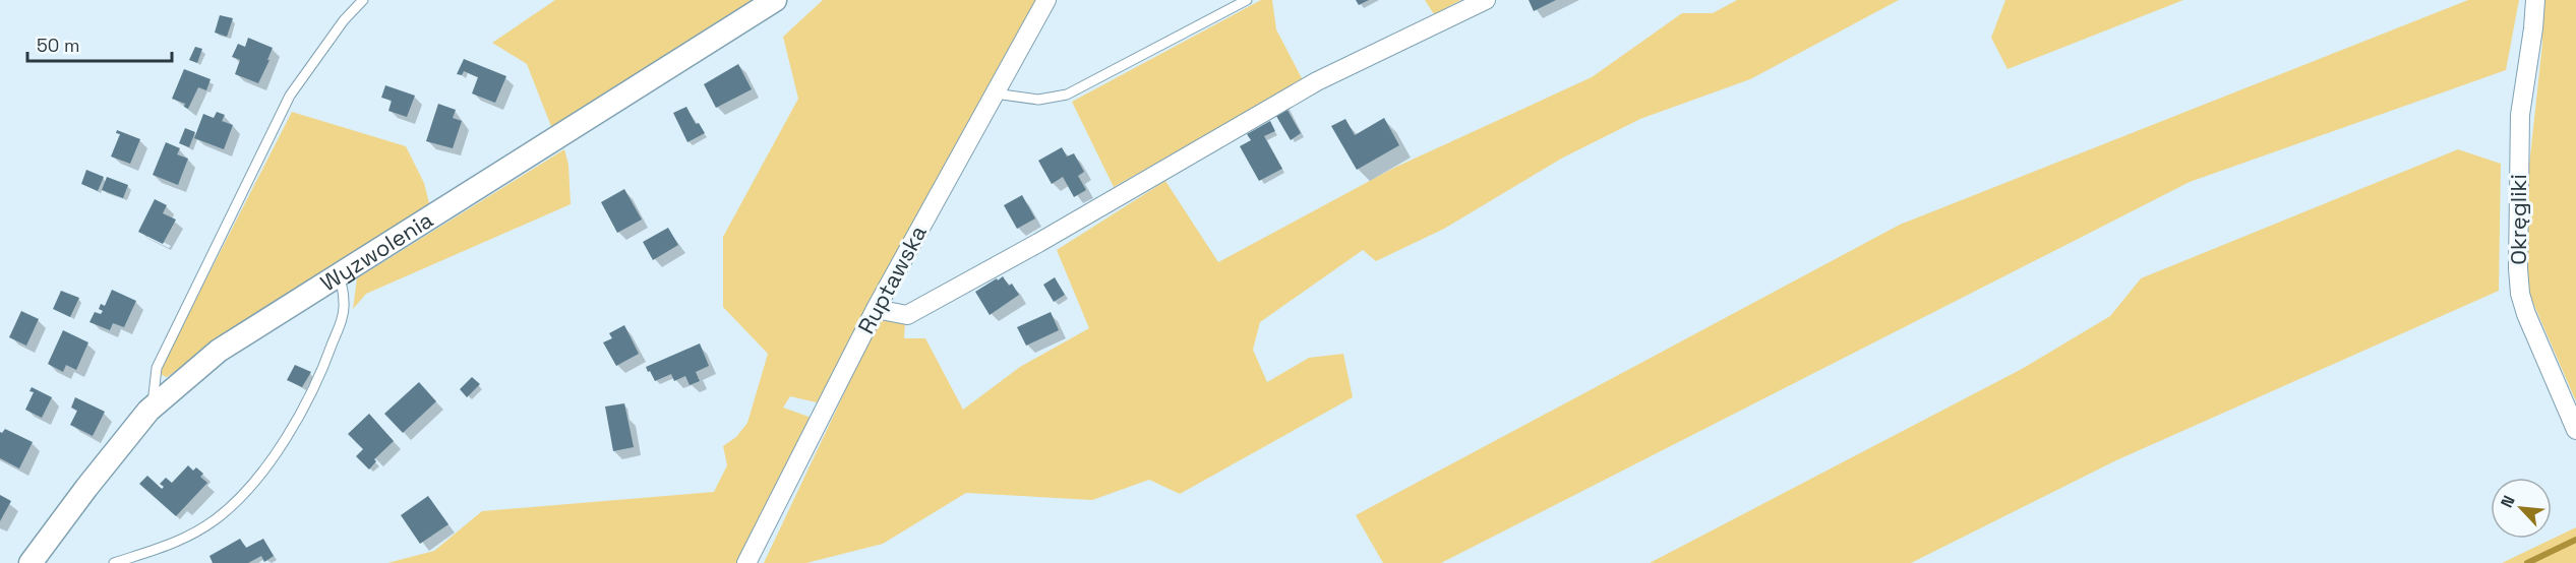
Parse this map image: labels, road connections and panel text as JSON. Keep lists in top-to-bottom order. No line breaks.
{"streets":{"street":["Okręgliki","Wyzwolenia","Ruptawska"]},"scale_bar":"50 m","north":"top left"}
